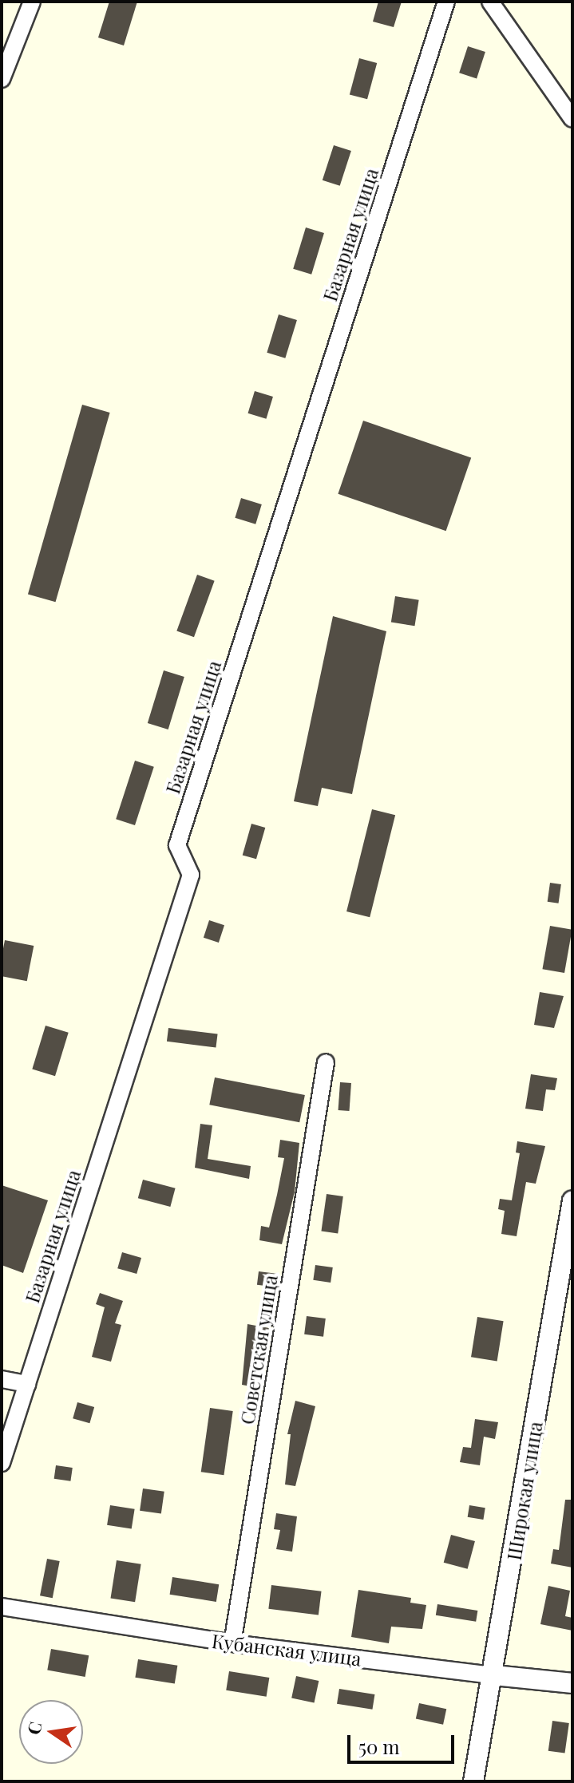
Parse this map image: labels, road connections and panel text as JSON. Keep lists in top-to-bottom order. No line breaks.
{"streets":{"street":["Базарная улица","Советская улица","Широкая улица","Кубанская улица"]},"crossings":[["Советская улица","Кубанская улица"],["Широкая улица","Кубанская улица"]],"scale_bar":"50 m","north":"left"}
